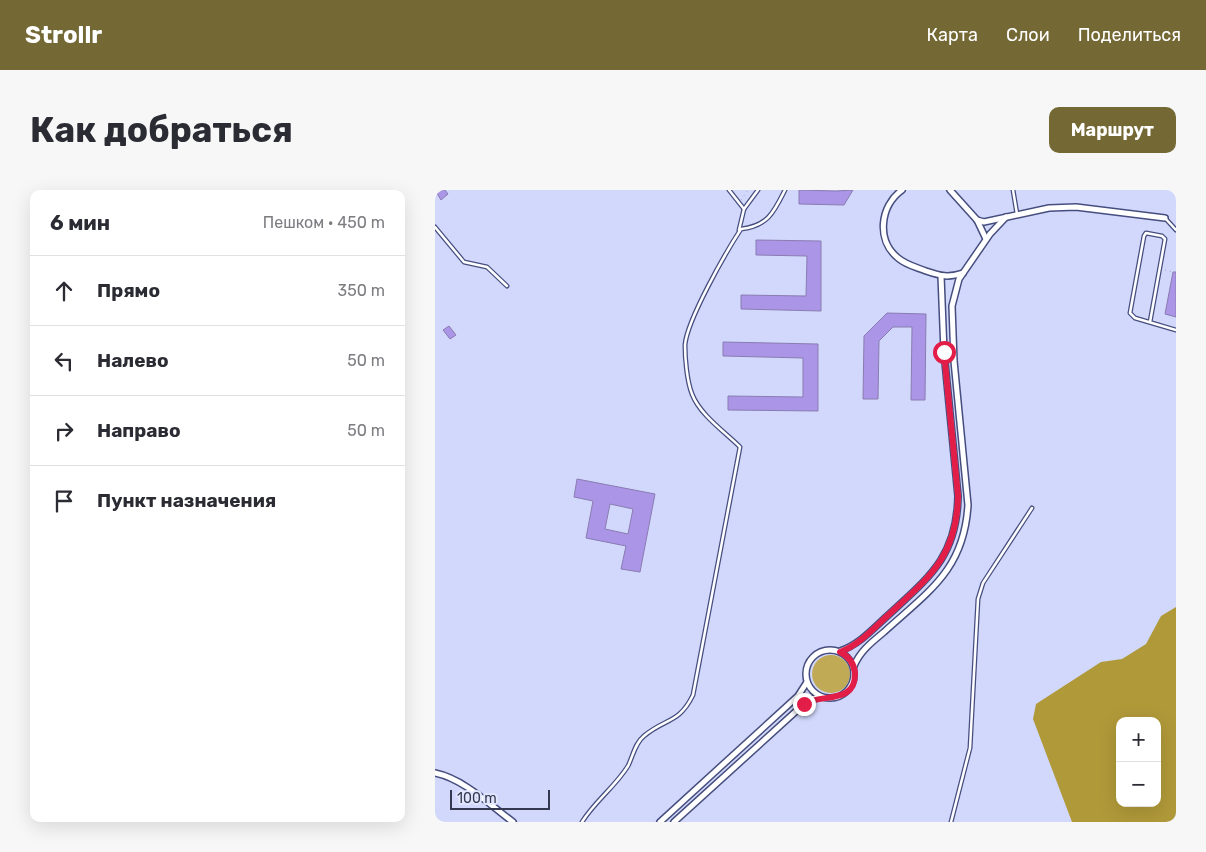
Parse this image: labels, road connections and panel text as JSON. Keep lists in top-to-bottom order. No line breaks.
{"scale_bar":"100 m","page":{"header":"Strollr","nav":["Карта","Слои","Поделиться"],"buttons":"Маршрут","title":"Как добраться","heading":["6 мин","Пешком · 450 m"],"list":[["Прямо","350 m"],["Налево","50 m"],["Направо","50 m"],"Пункт назначения"],"map_buttons":["+","−"],"scale":"100 m"}}
